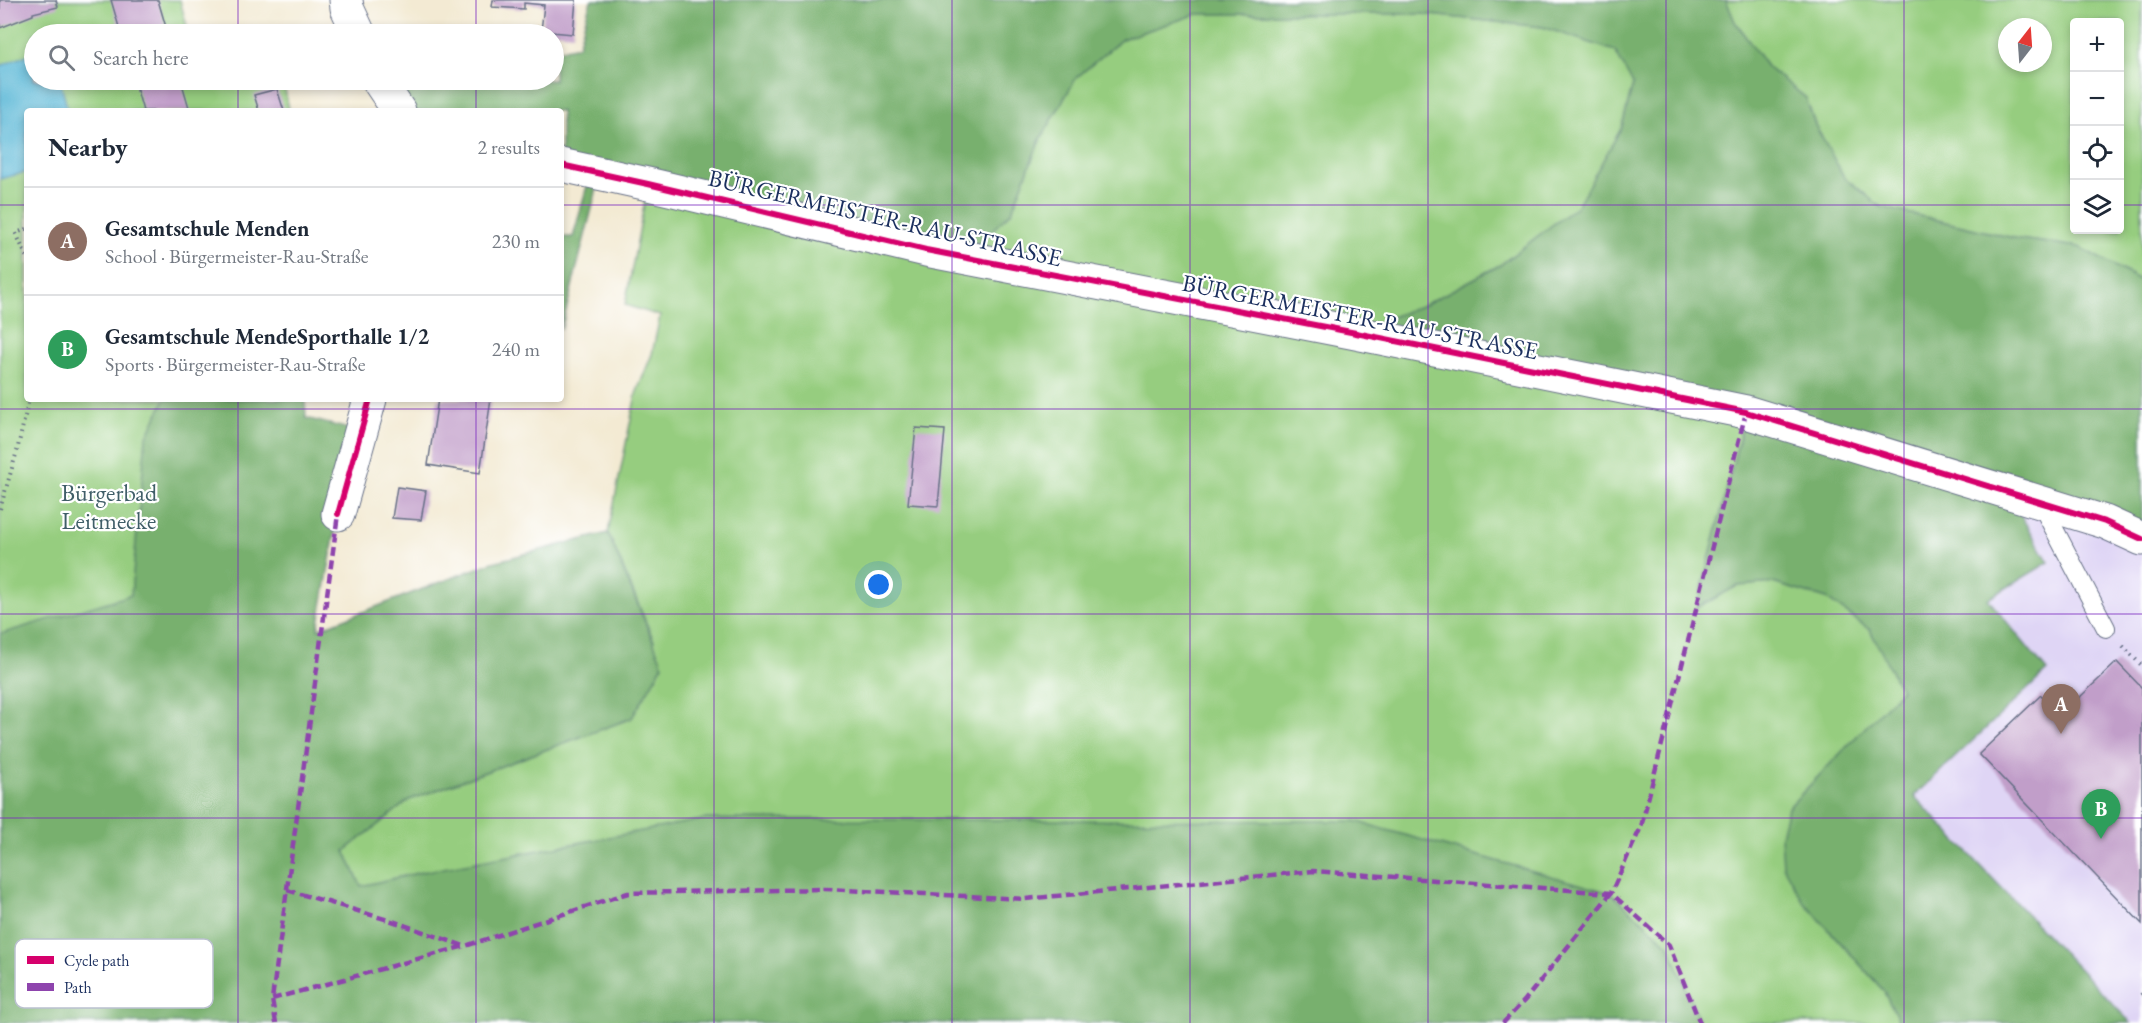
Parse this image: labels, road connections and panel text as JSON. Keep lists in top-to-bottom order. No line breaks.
{"streets":{"street":["BÜRGERMEISTER-RAU-STRASSE"]},"parks":["Bürgerbad Leitmecke"],"legend":["Cycle path","Path"],"north":"top","page":{"map_buttons":["+","−"],"search":"Search here","heading":["Nearby","2 results"],"list":[{"mark":"A","name":"Gesamtschule Menden","note":"School · Bürgermeister-Rau-Straße","value":"230 m"},{"mark":"B","name":"Gesamtschule MendeSporthalle 1/2","note":"Sports · Bürgermeister-Rau-Straße","value":"240 m"}],"pins":["A","B"]}}
